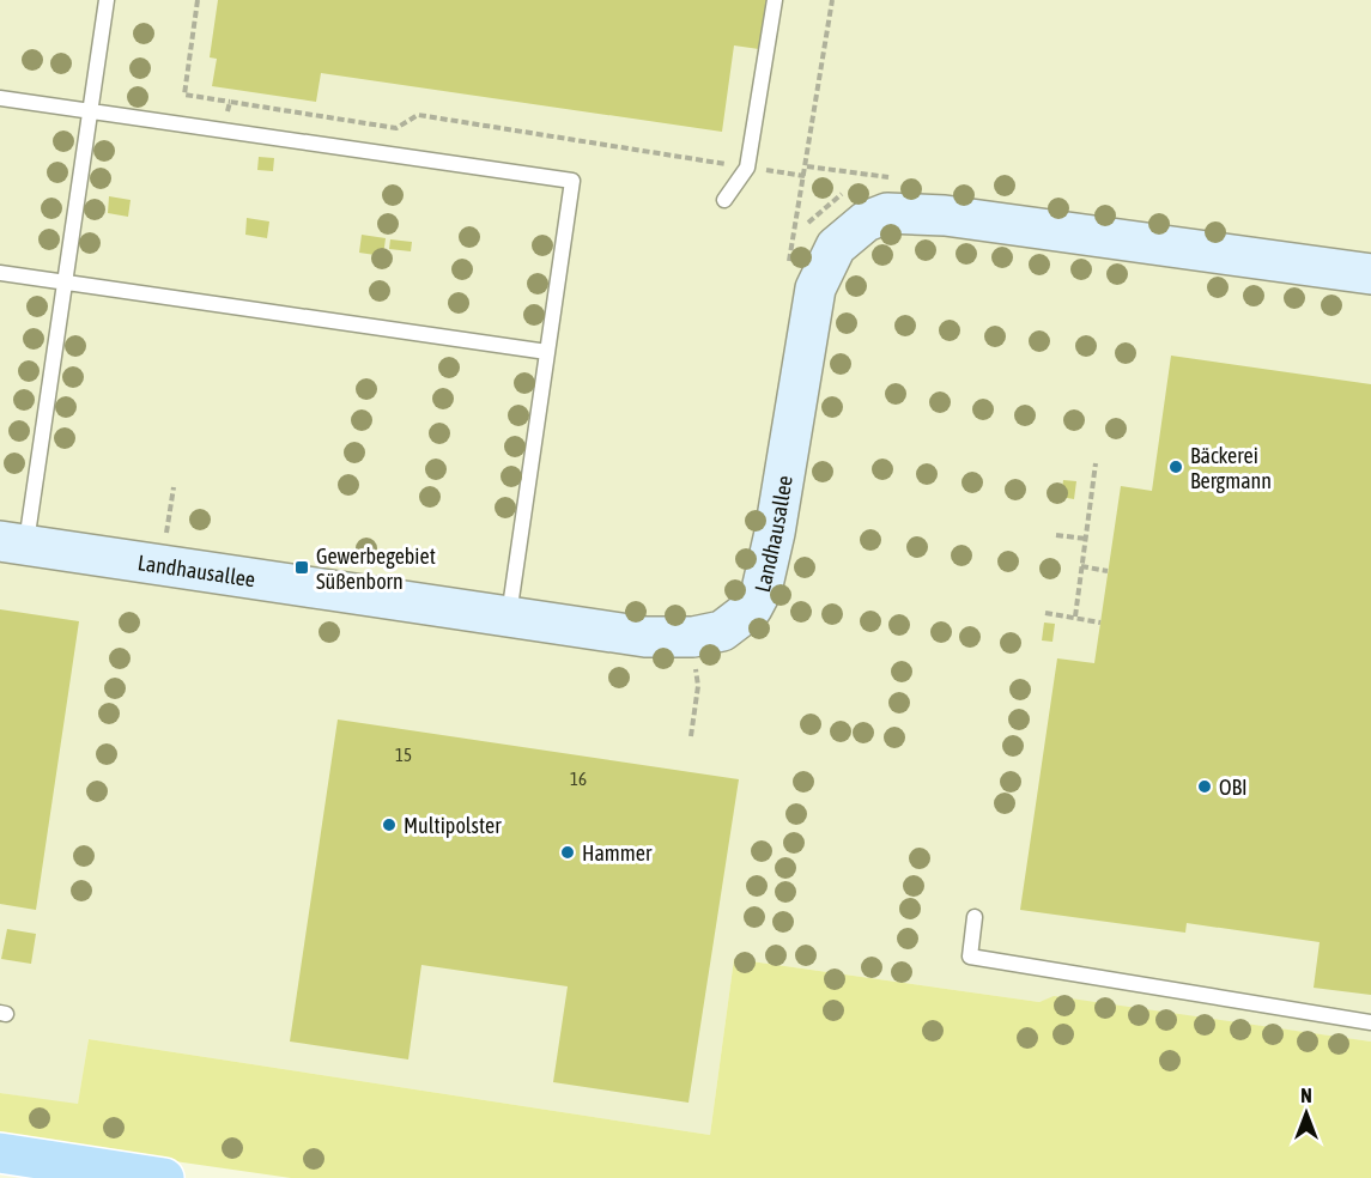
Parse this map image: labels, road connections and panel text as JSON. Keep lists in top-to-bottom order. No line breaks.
{"streets":{"street":["Landhausallee"]},"places":{"other":["Bäckerei Bergmann","OBI","Multipolster","Hammer"],"transit":["Gewerbegebiet Süßenborn"]},"house_numbers":["15","16"],"north":"top"}
